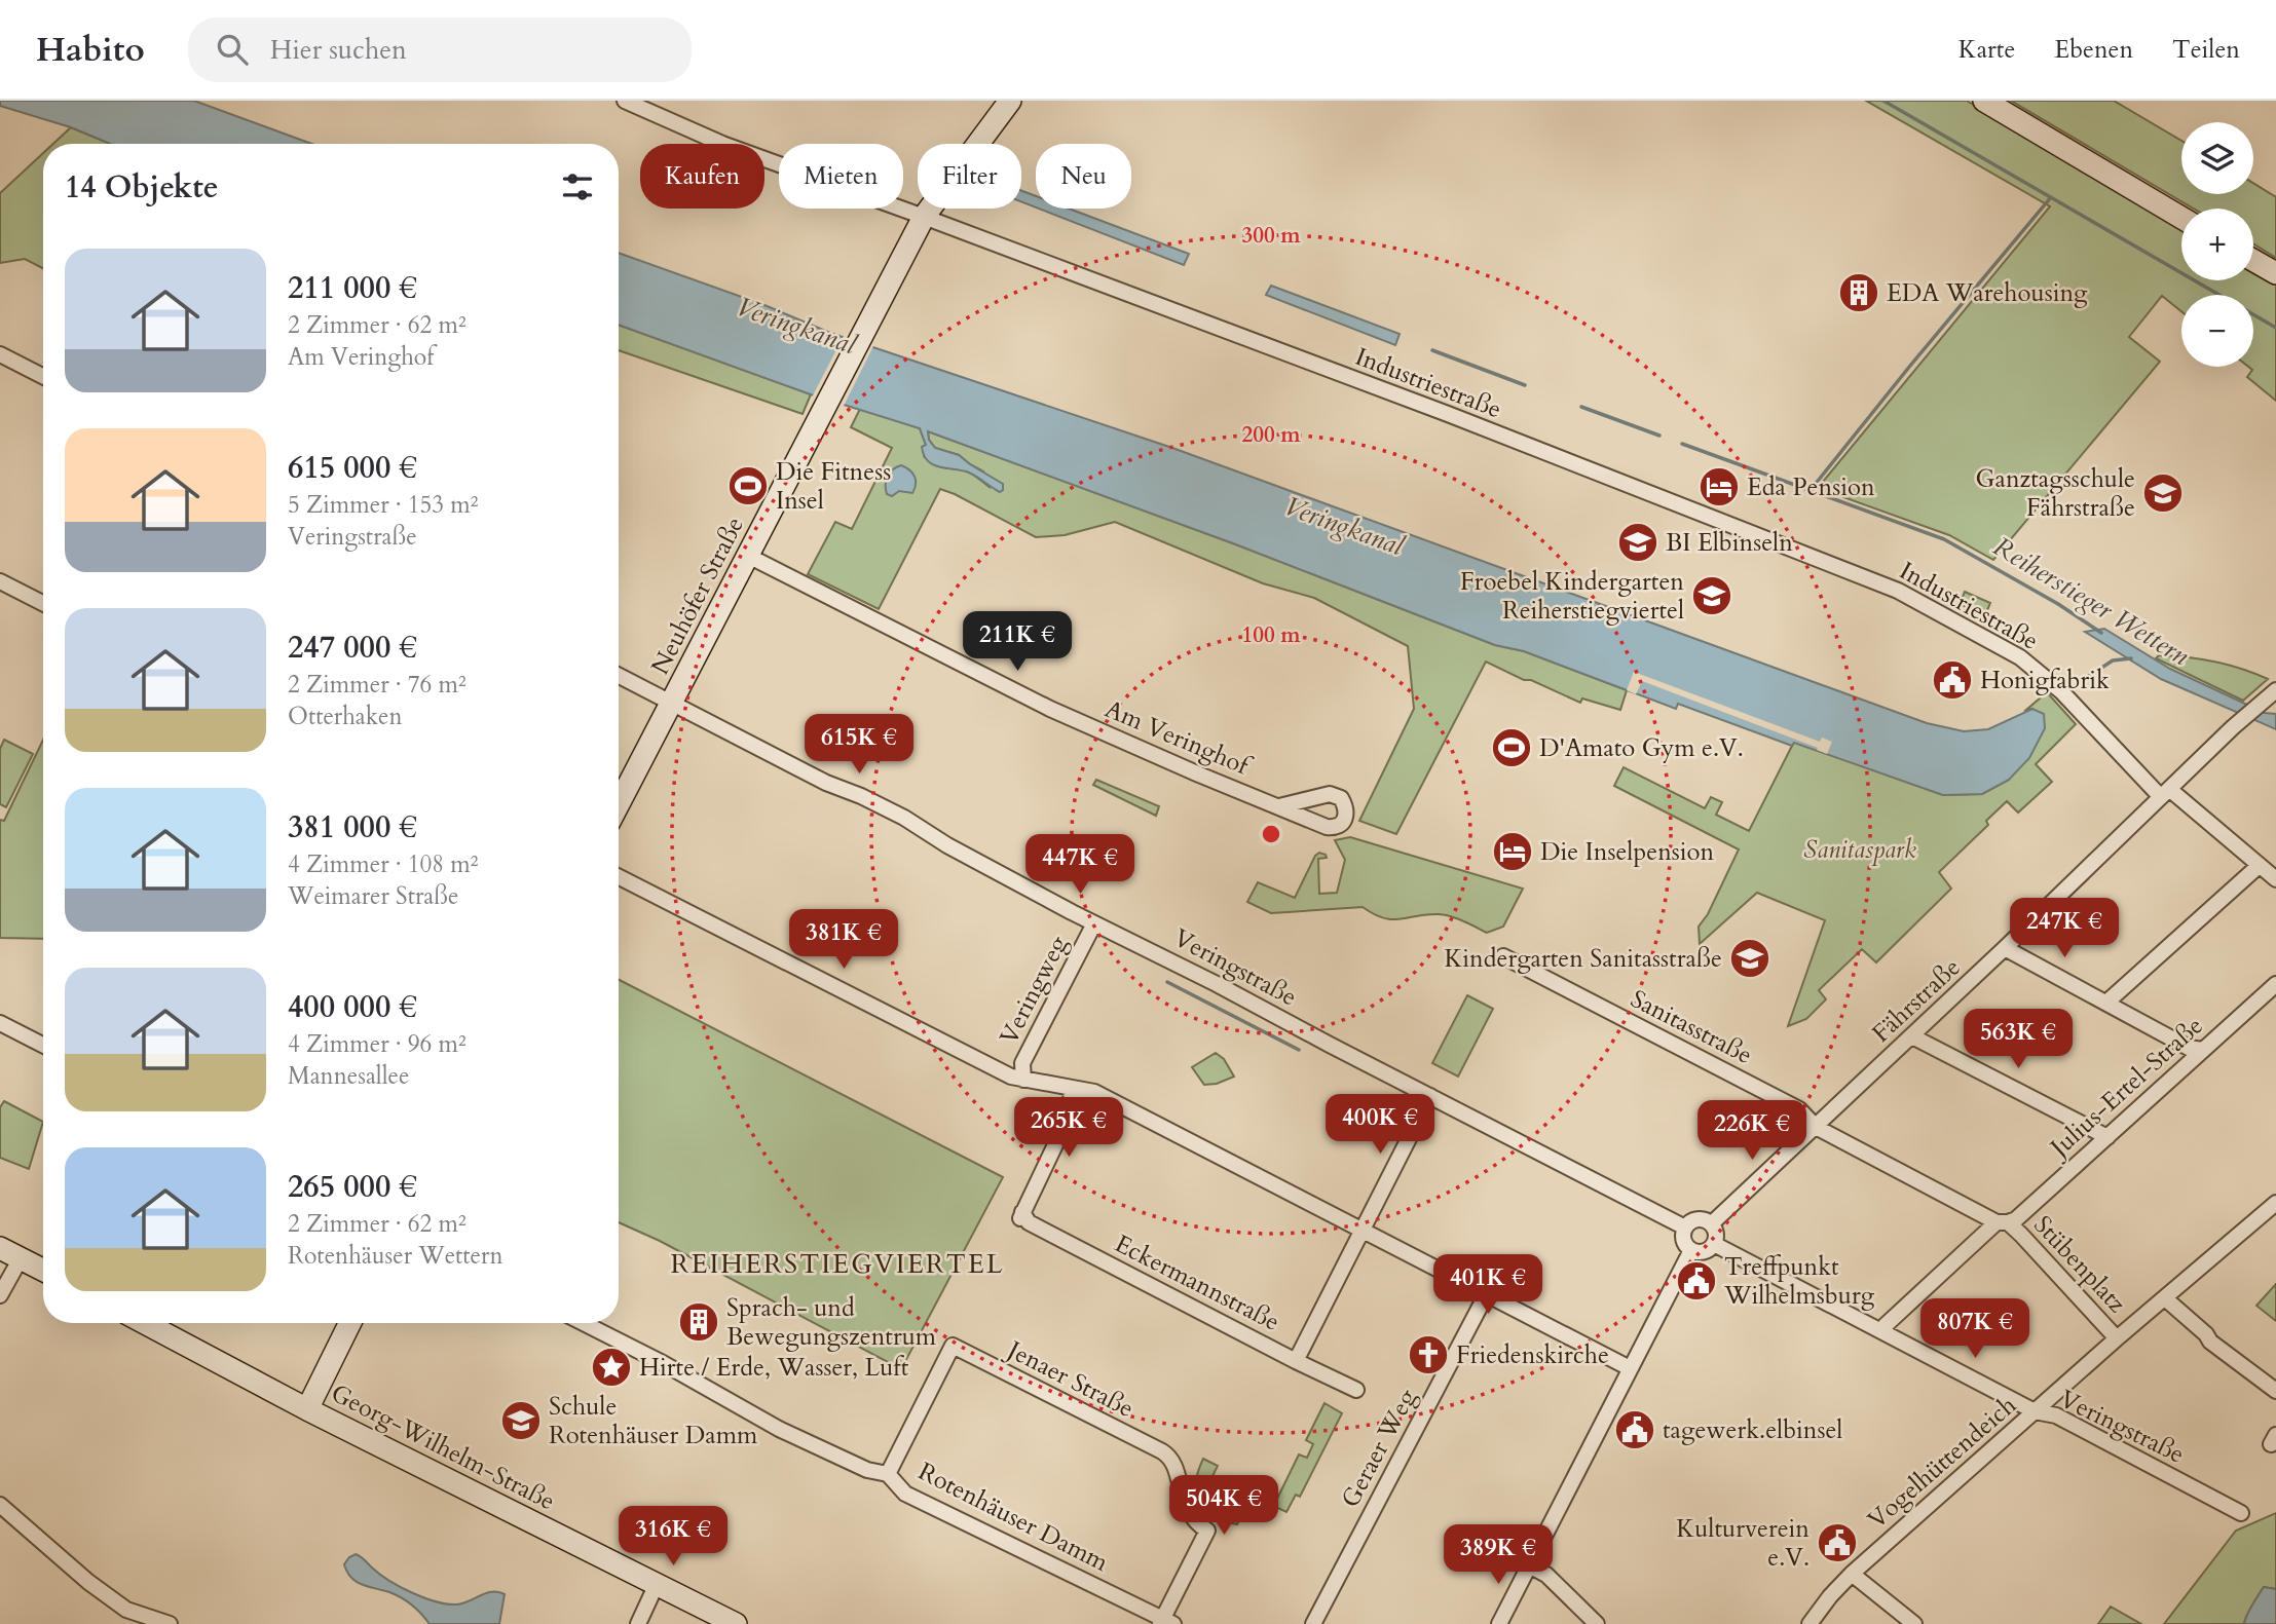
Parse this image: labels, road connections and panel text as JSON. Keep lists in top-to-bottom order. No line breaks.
{"streets":{"street":["Industriestraße","Neuhöfer Straße","Am Veringhof","Veringstraße","Veringweg","Fährstraße","Sanitasstraße","Julius-Ertel-Straße","Stübenplatz","Eckermannstraße","Jenaer Straße","Georg-Wilhelm-Straße","Geraer Weg","Vogelhüttendeich","Rotenhäuser Damm"]},"crossings":[["Industriestraße","Neuhöfer Straße"],["Industriestraße","Fährstraße"],["Neuhöfer Straße","Am Veringhof"],["Neuhöfer Straße","Veringstraße"],["Veringstraße","Veringweg"],["Veringstraße","Fährstraße"],["Veringstraße","Julius-Ertel-Straße"],["Veringstraße","Vogelhüttendeich"],["Fährstraße","Sanitasstraße"],["Sanitasstraße","Julius-Ertel-Straße"],["Sanitasstraße","Stübenplatz"],["Julius-Ertel-Straße","Stübenplatz"],["Stübenplatz","Vogelhüttendeich"],["Jenaer Straße","Rotenhäuser Damm"]],"districts":["REIHERSTIEGVIERTEL"],"water":["Veringkanal","Reiherstieger Wettern"],"parks":["Sanitaspark"],"places":{"building":["EDA Warehousing","Sprach- und Bewegungszentrum"],"sports":["Die Fitness Insel","D'Amato Gym e.V."],"hotel":["Eda Pension","Die Inselpension"],"school or university":["Ganztagsschule Fährstraße","BI Elbinseln","Froebel Kindergarten Reiherstiegviertel","Kindergarten Sanitasstraße","Schule Rotenhäuser Damm"],"public building":["Honigfabrik","Treffpunkt Wilhelmsburg","tagewerk.elbinsel","Kulturverein e.V."],"church":["Friedenskirche"],"place":["Hirte / Erde, Wasser, Luft"]},"page":{"header":"Habito","search":"Hier suchen","nav":["Karte","Ebenen","Teilen"],"map_buttons":["+","−"],"chip":["Kaufen","Mieten","Filter","Neu"],"heading":"14 Objekte","list":[{"name":"211 000 €","note":"2 Zimmer · 62 m² · Am Veringhof"},{"name":"615 000 €","note":"5 Zimmer · 153 m² · Veringstraße"},{"name":"247 000 €","note":"2 Zimmer · 76 m² · Otterhaken"},{"name":"381 000 €","note":"4 Zimmer · 108 m² · Weimarer Straße"},{"name":"400 000 €","note":"4 Zimmer · 96 m² · Mannesallee"},{"name":"265 000 €","note":"2 Zimmer · 62 m² · Rotenhäuser Wettern"}],"price":["211K €","615K €","447K €","247K €","381K €","563K €","400K €","265K €","226K €","401K €","807K €","504K €","316K €","389K €"]},"rings":["300 m","200 m","100 m"]}
